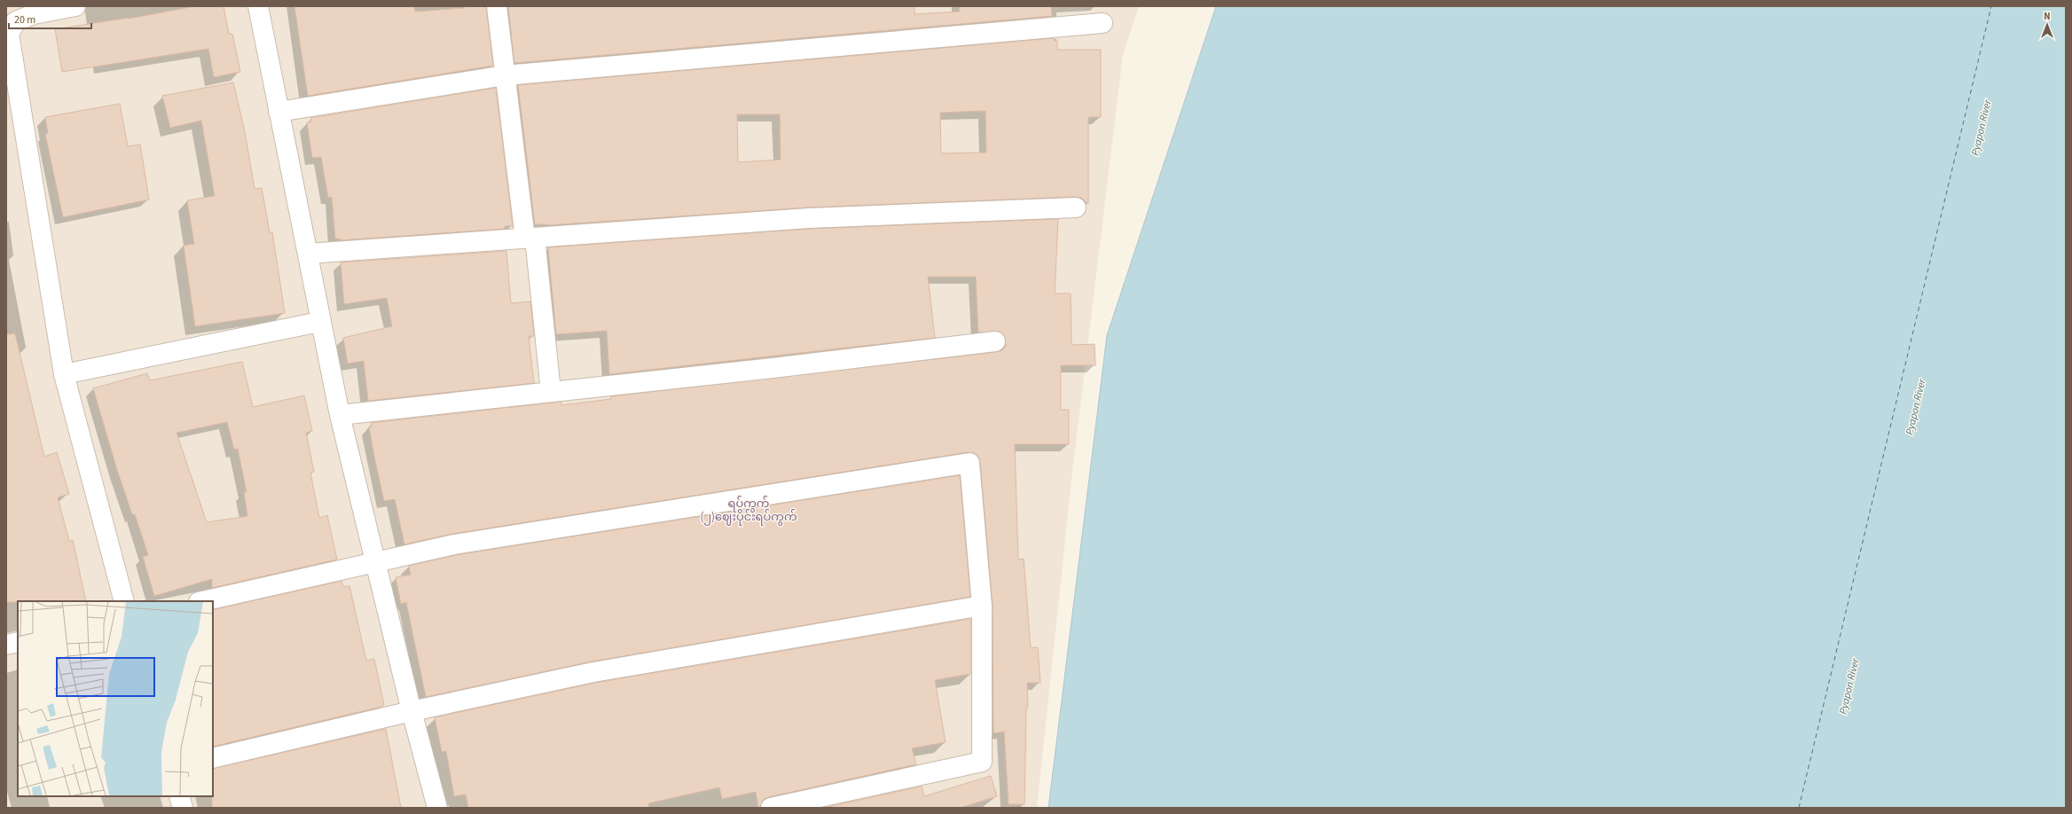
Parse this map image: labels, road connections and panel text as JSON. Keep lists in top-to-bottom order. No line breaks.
{"districts":["ရပ်ကွက် (၂)ဈေးပိုင်းရပ်ကွက်"],"water":["Pyapon River"],"scale_bar":"20 m","north":"top"}
